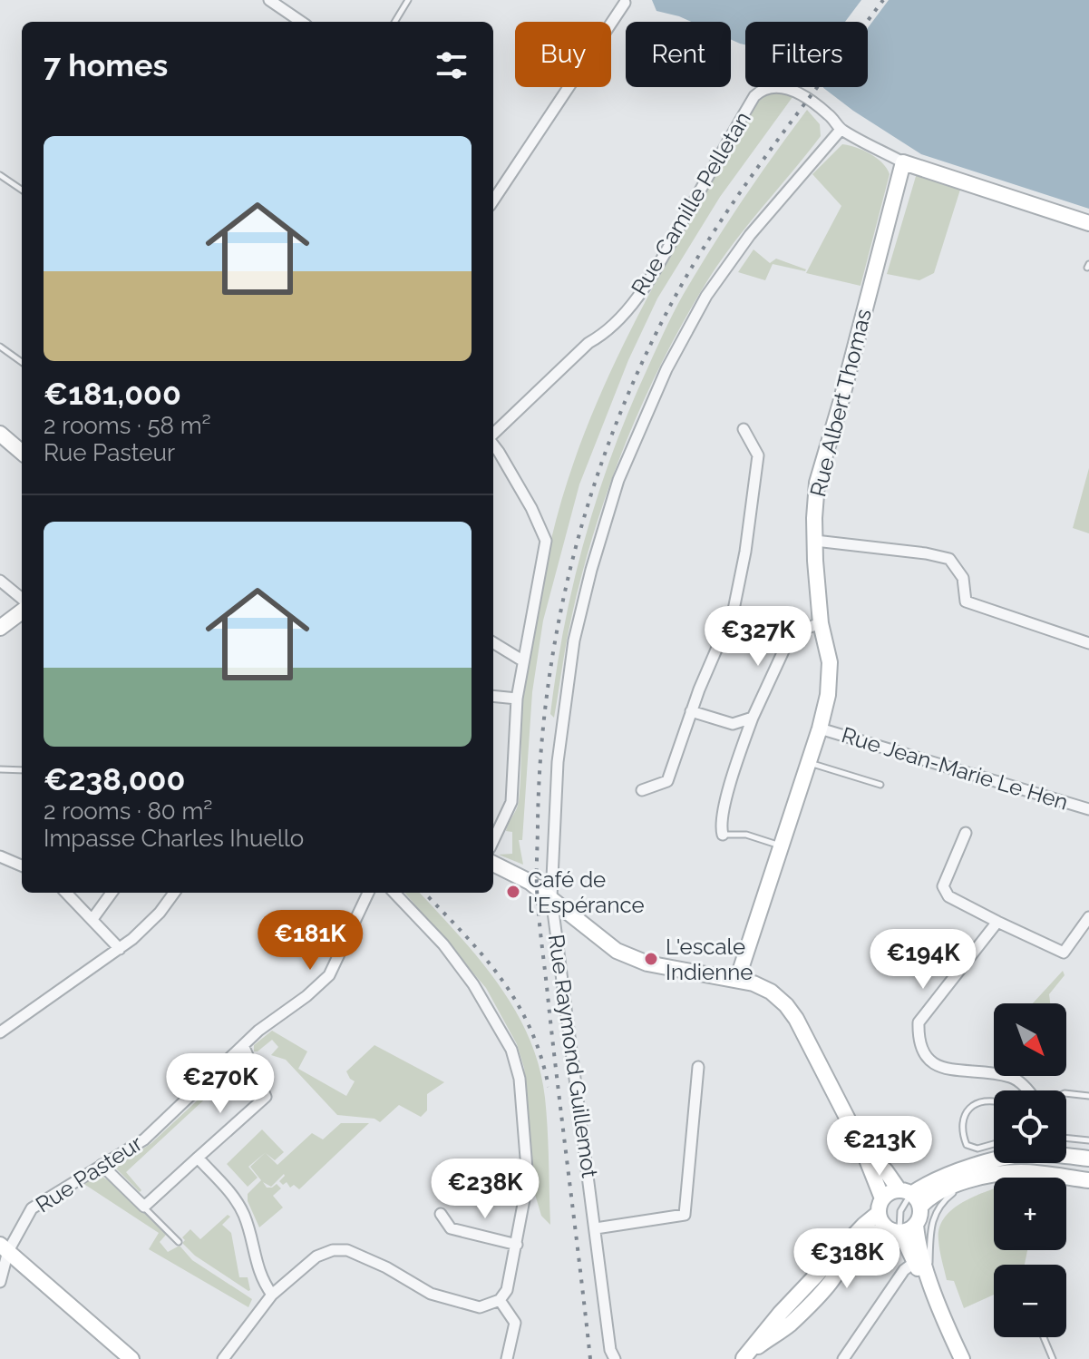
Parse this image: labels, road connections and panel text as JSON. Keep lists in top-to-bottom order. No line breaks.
{"streets":{"street":["Rue Camille Pelletan","Rue Albert Thomas","Rue Jean-Marie Le Hen","Rue Raymond Guillemot","Rue Pasteur"]},"crossings":[["Rue Camille Pelletan","Rue Raymond Guillemot"],["Rue Albert Thomas","Rue Jean-Marie Le Hen"]],"places":["Café de l'Espérance","L'escale Indienne"],"north":"bottom right","page":{"chip":["Buy","Rent","Filters"],"heading":"7 homes","list":[{"name":"€181,000","note":"2 rooms · 58 m² · Rue Pasteur"},{"name":"€238,000","note":"2 rooms · 80 m² · Impasse Charles Ihuello"}],"price":["€327K","€181K","€194K","€270K","€213K","€238K","€318K"],"map_buttons":["+","−"]}}
